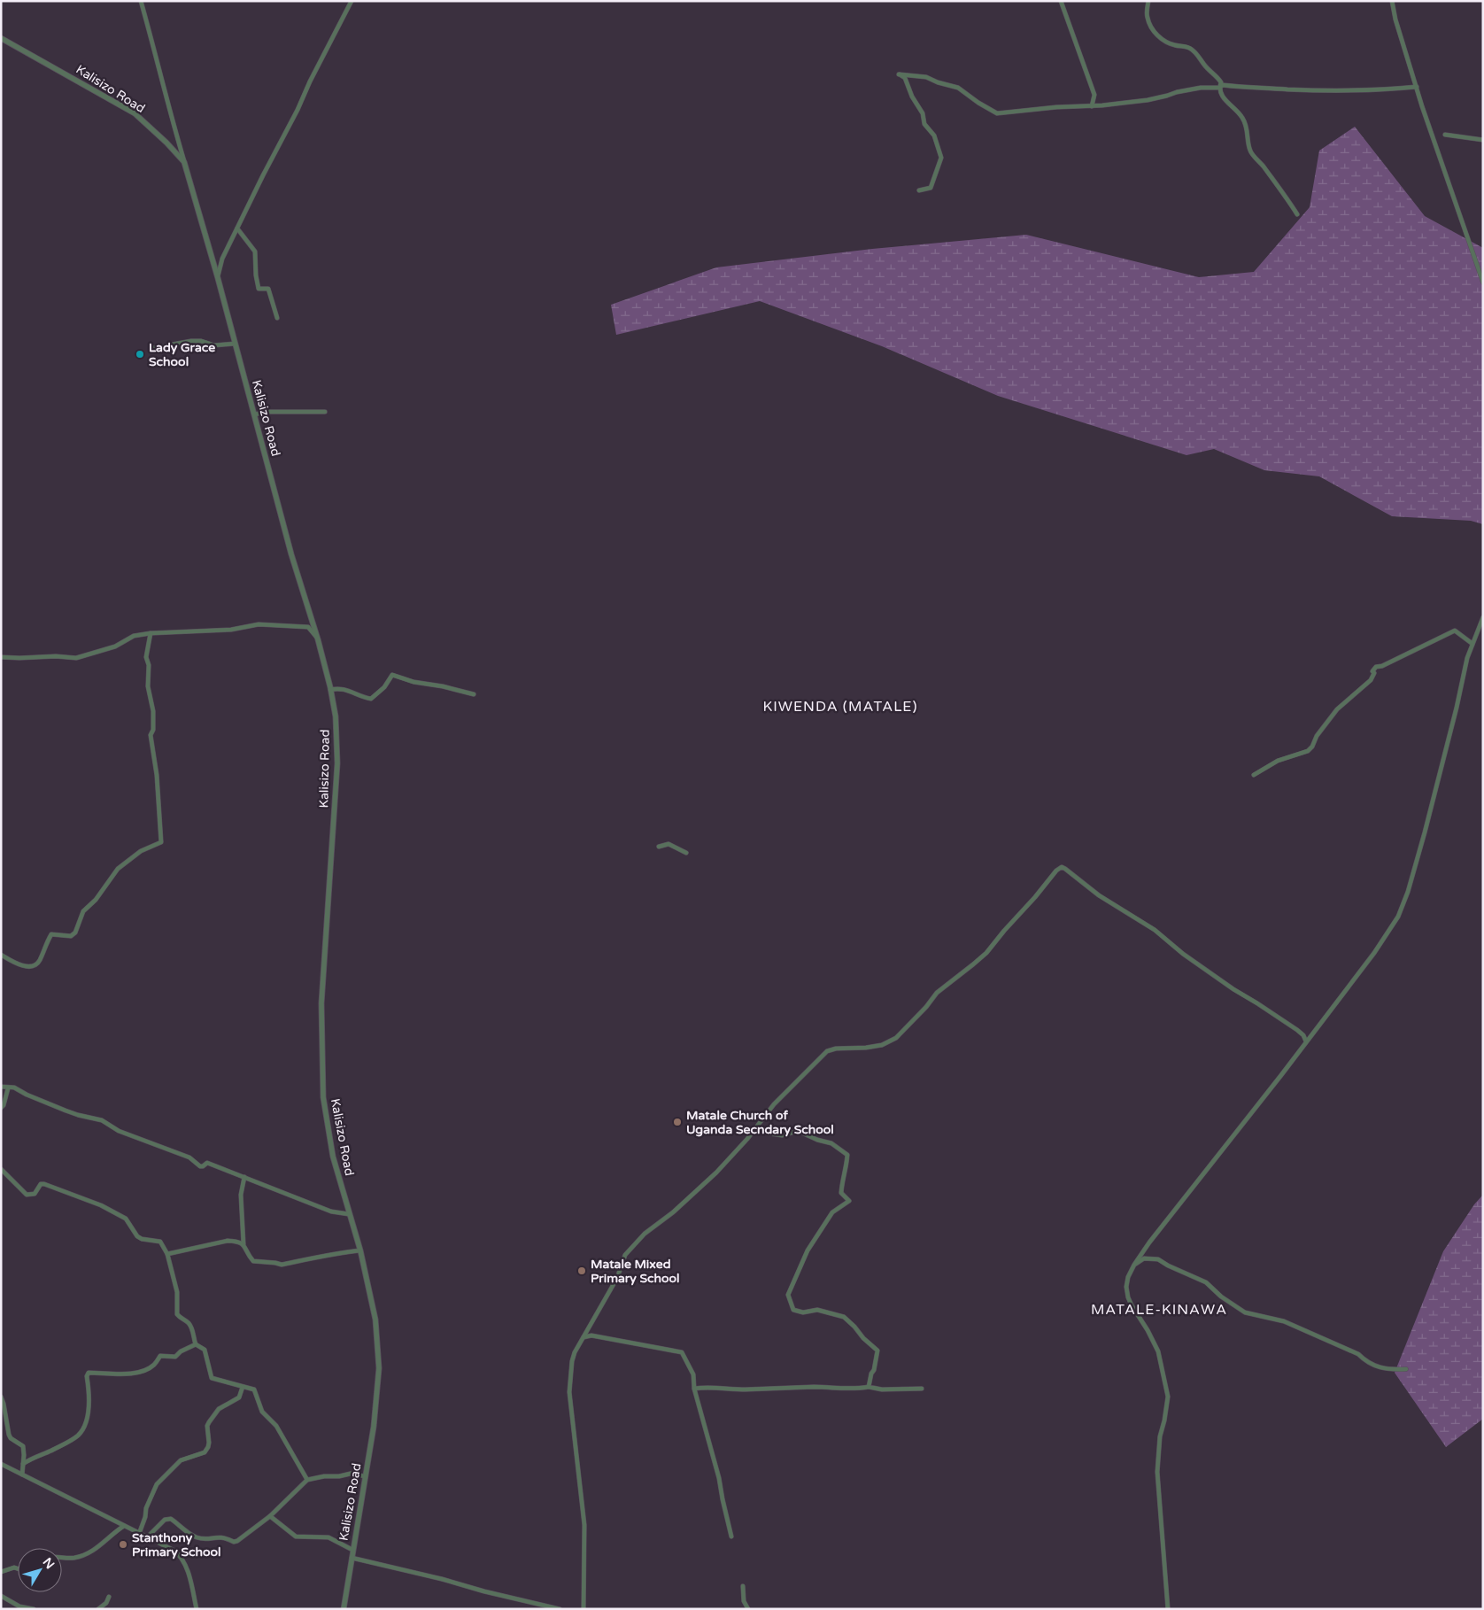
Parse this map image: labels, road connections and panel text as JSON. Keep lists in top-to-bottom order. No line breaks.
{"streets":{"street":["Kalisizo Road"]},"districts":["KIWENDA (MATALE)","MATALE-KINAWA"],"places":["Lady Grace School","Matale Church of Uganda Secndary School","Matale Mixed Primary School","Stanthony Primary School"],"north":"top right"}
